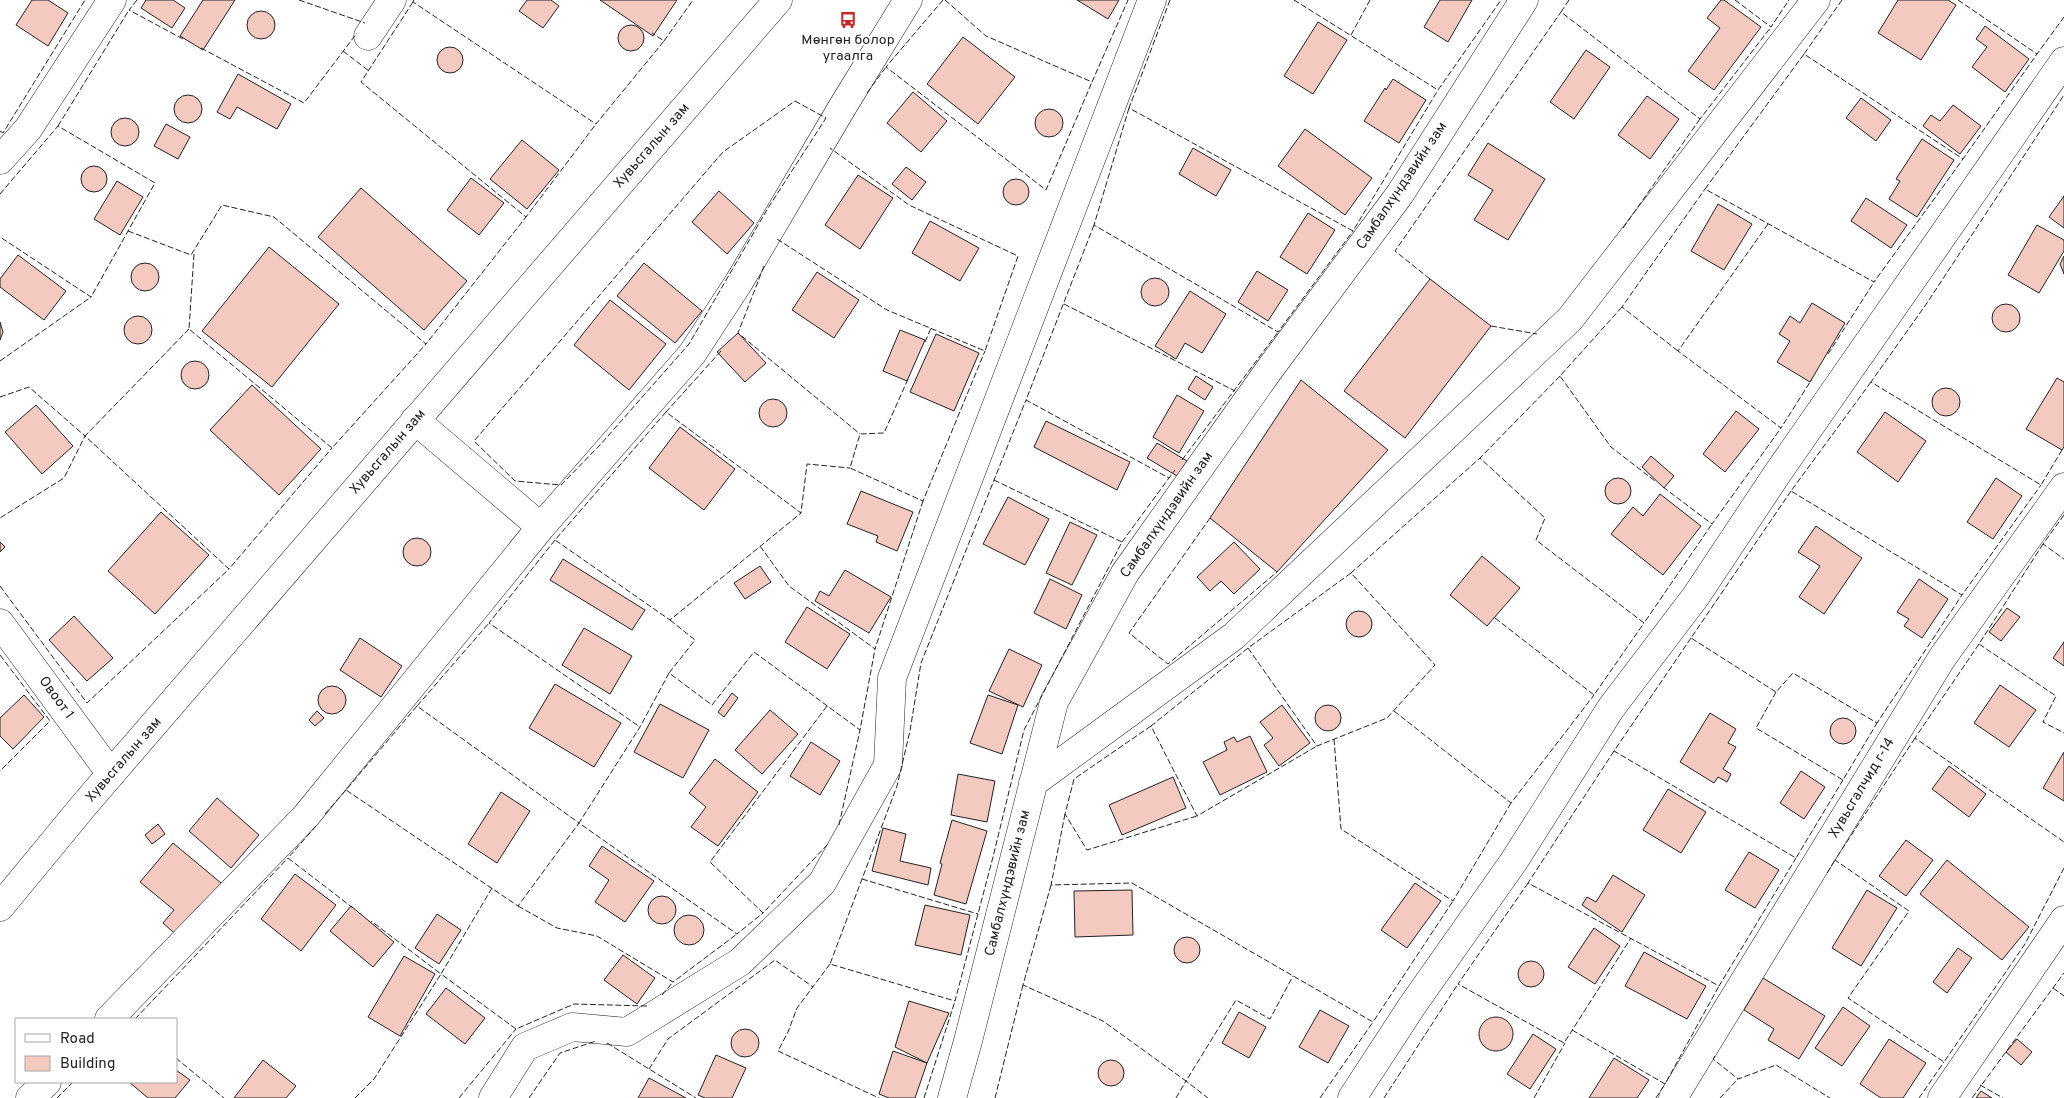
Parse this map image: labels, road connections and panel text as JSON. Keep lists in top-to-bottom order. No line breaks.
{"streets":{"street":["Хувьсгалын зам","Самбалхүндэвийн зам","Овоот 1","Хувьсгалчид г-14"]},"crossings":[["Хувьсгалын зам","Овоот 1"]],"places":{"bus stop":["Мөнгөн болор угаалга"]},"legend":["Road","Building"]}
